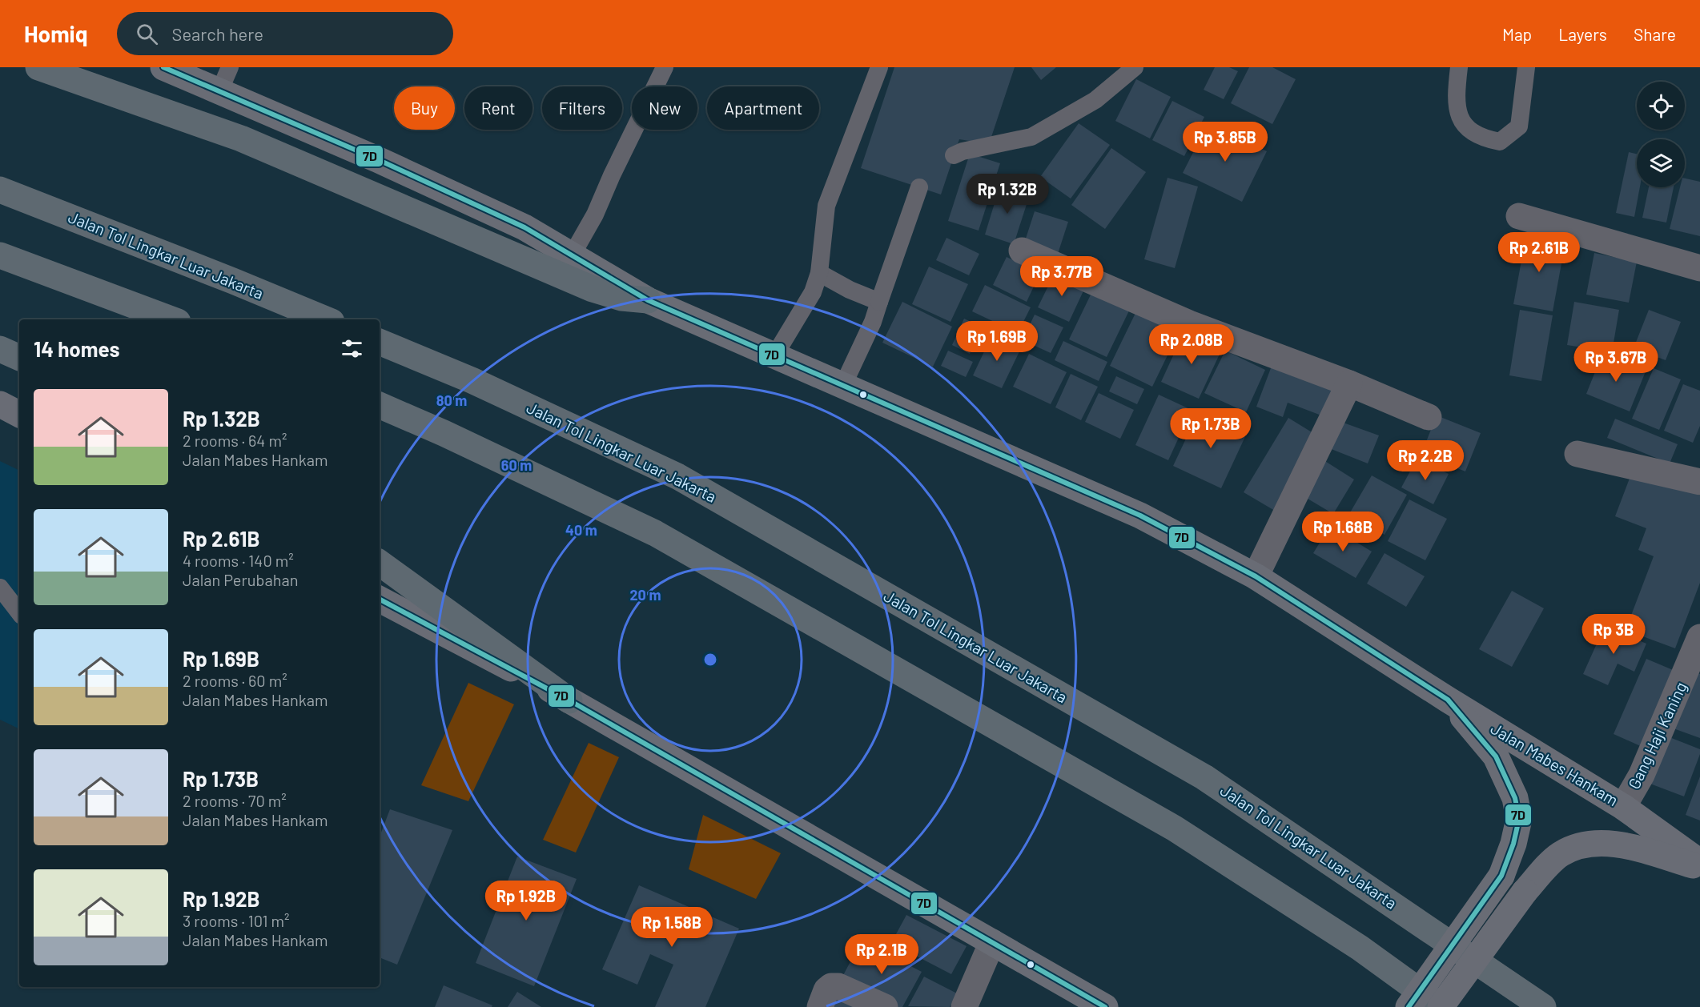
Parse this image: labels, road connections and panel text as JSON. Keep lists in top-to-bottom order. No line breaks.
{"streets":{"highway":["Jalan Tol Lingkar Luar Jakarta"],"main road":["Jalan Mabes Hankam"],"street":["Gang Haji Kaning"]},"crossings":[["Gang Haji Kaning","Jalan Mabes Hankam"]],"lines":["transit line 7D"],"page":{"header":"Homiq","search":"Search here","nav":["Map","Layers","Share"],"chip":["Buy","Rent","Filters","New","Apartment"],"price":["Rp 3.85B","Rp 1.32B","Rp 2.61B","Rp 3.77B","Rp 1.69B","Rp 2.08B","Rp 3.67B","Rp 1.73B","Rp 2.2B","Rp 1.68B","Rp 3B","Rp 1.92B","Rp 1.58B","Rp 2.1B"],"heading":"14 homes","list":[{"name":"Rp 1.32B","note":"2 rooms · 64 m² · Jalan Mabes Hankam"},{"name":"Rp 2.61B","note":"4 rooms · 140 m² · Jalan Perubahan"},{"name":"Rp 1.69B","note":"2 rooms · 60 m² · Jalan Mabes Hankam"},{"name":"Rp 1.73B","note":"2 rooms · 70 m² · Jalan Mabes Hankam"},{"name":"Rp 1.92B","note":"3 rooms · 101 m² · Jalan Mabes Hankam"}]},"rings":["80 m","60 m","40 m","20 m"]}
